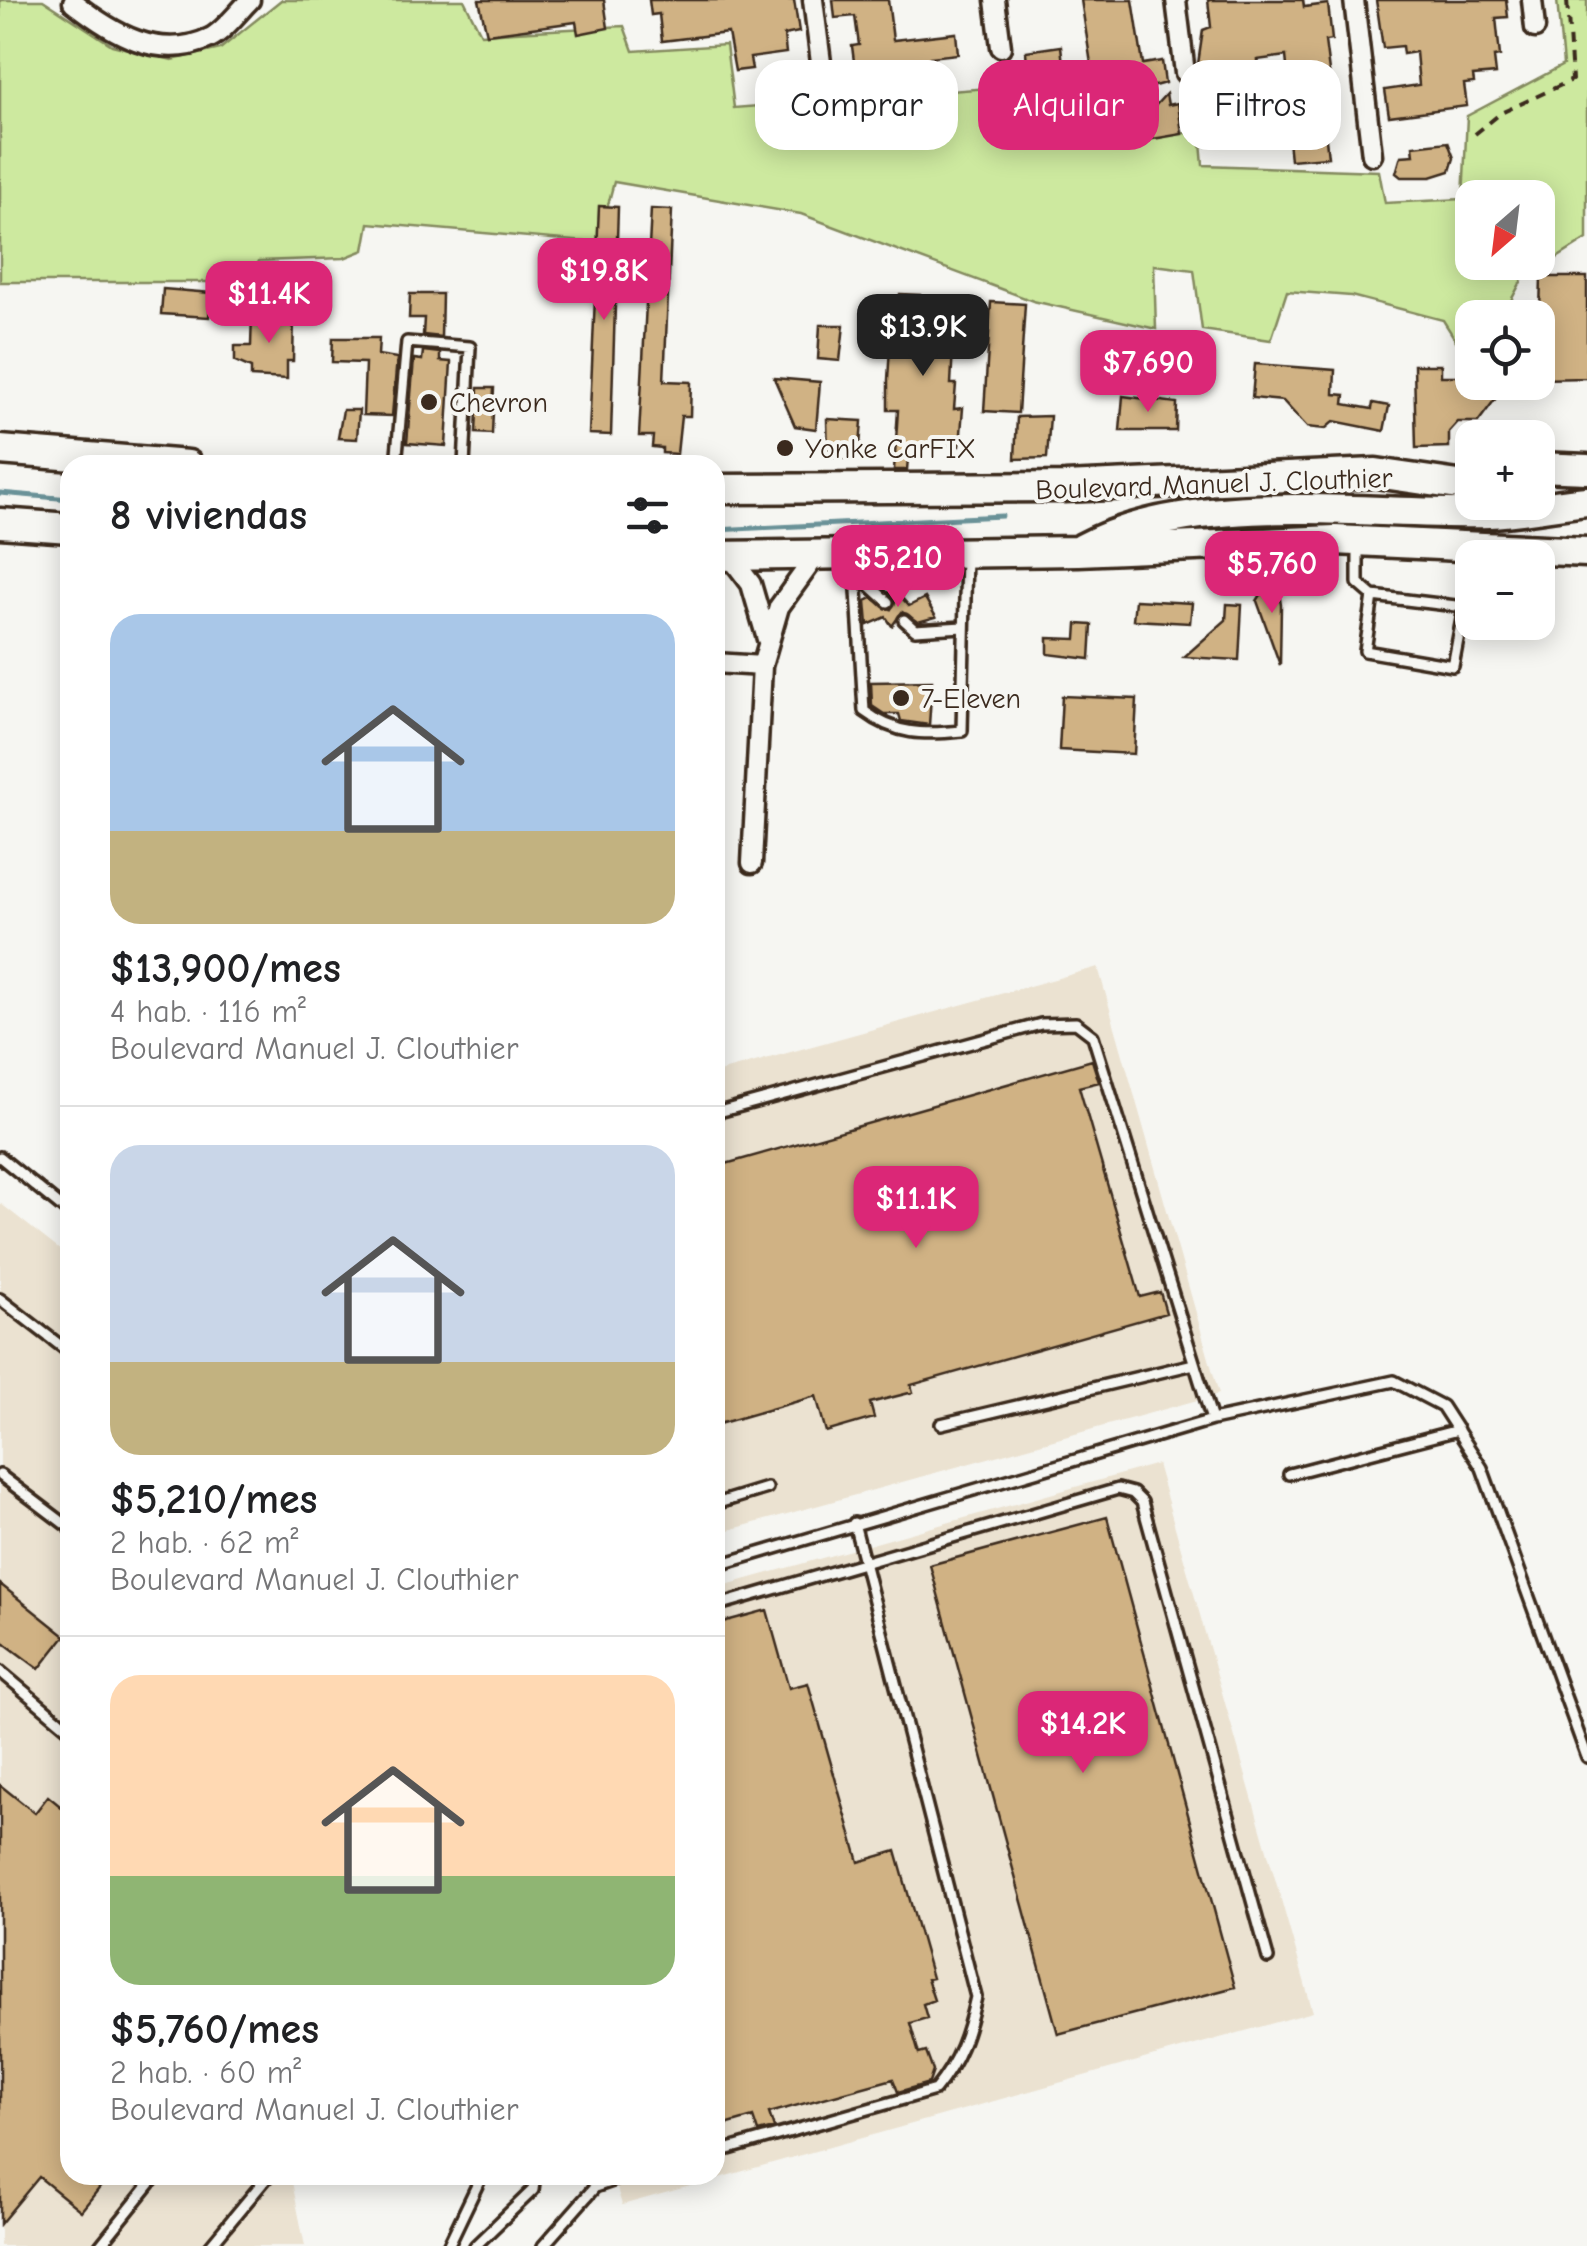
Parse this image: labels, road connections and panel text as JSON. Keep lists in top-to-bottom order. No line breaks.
{"streets":{"main road":["Boulevard Manuel J. Clouthier"]},"places":["Chevron","Yonke CarFIX","7-Eleven"],"north":"bottom left","page":{"chip":["Comprar","Alquilar","Filtros"],"map_buttons":["+","−"],"price":["$19.8K","$11.4K","$13.9K","$7,690","$5,210","$5,760","$11.1K","$14.2K"],"heading":"8 viviendas","list":[{"name":"$13,900/mes","note":"4 hab. · 116 m² · Boulevard Manuel J. Clouthier"},{"name":"$5,210/mes","note":"2 hab. · 62 m² · Boulevard Manuel J. Clouthier"},{"name":"$5,760/mes","note":"2 hab. · 60 m² · Boulevard Manuel J. Clouthier"}]}}
